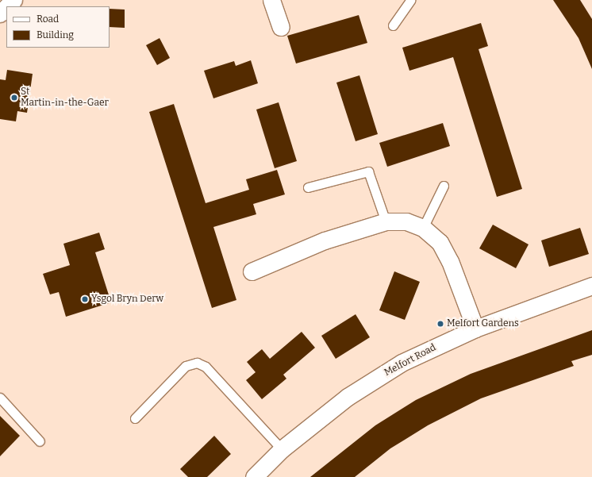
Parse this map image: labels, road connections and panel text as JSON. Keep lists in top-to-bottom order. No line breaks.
{"streets":{"street":["Melfort Road"]},"places":["St Martin-in-the-Gaer","Ysgol Bryn Derw","Melfort Gardens"],"legend":["Road","Building"]}
